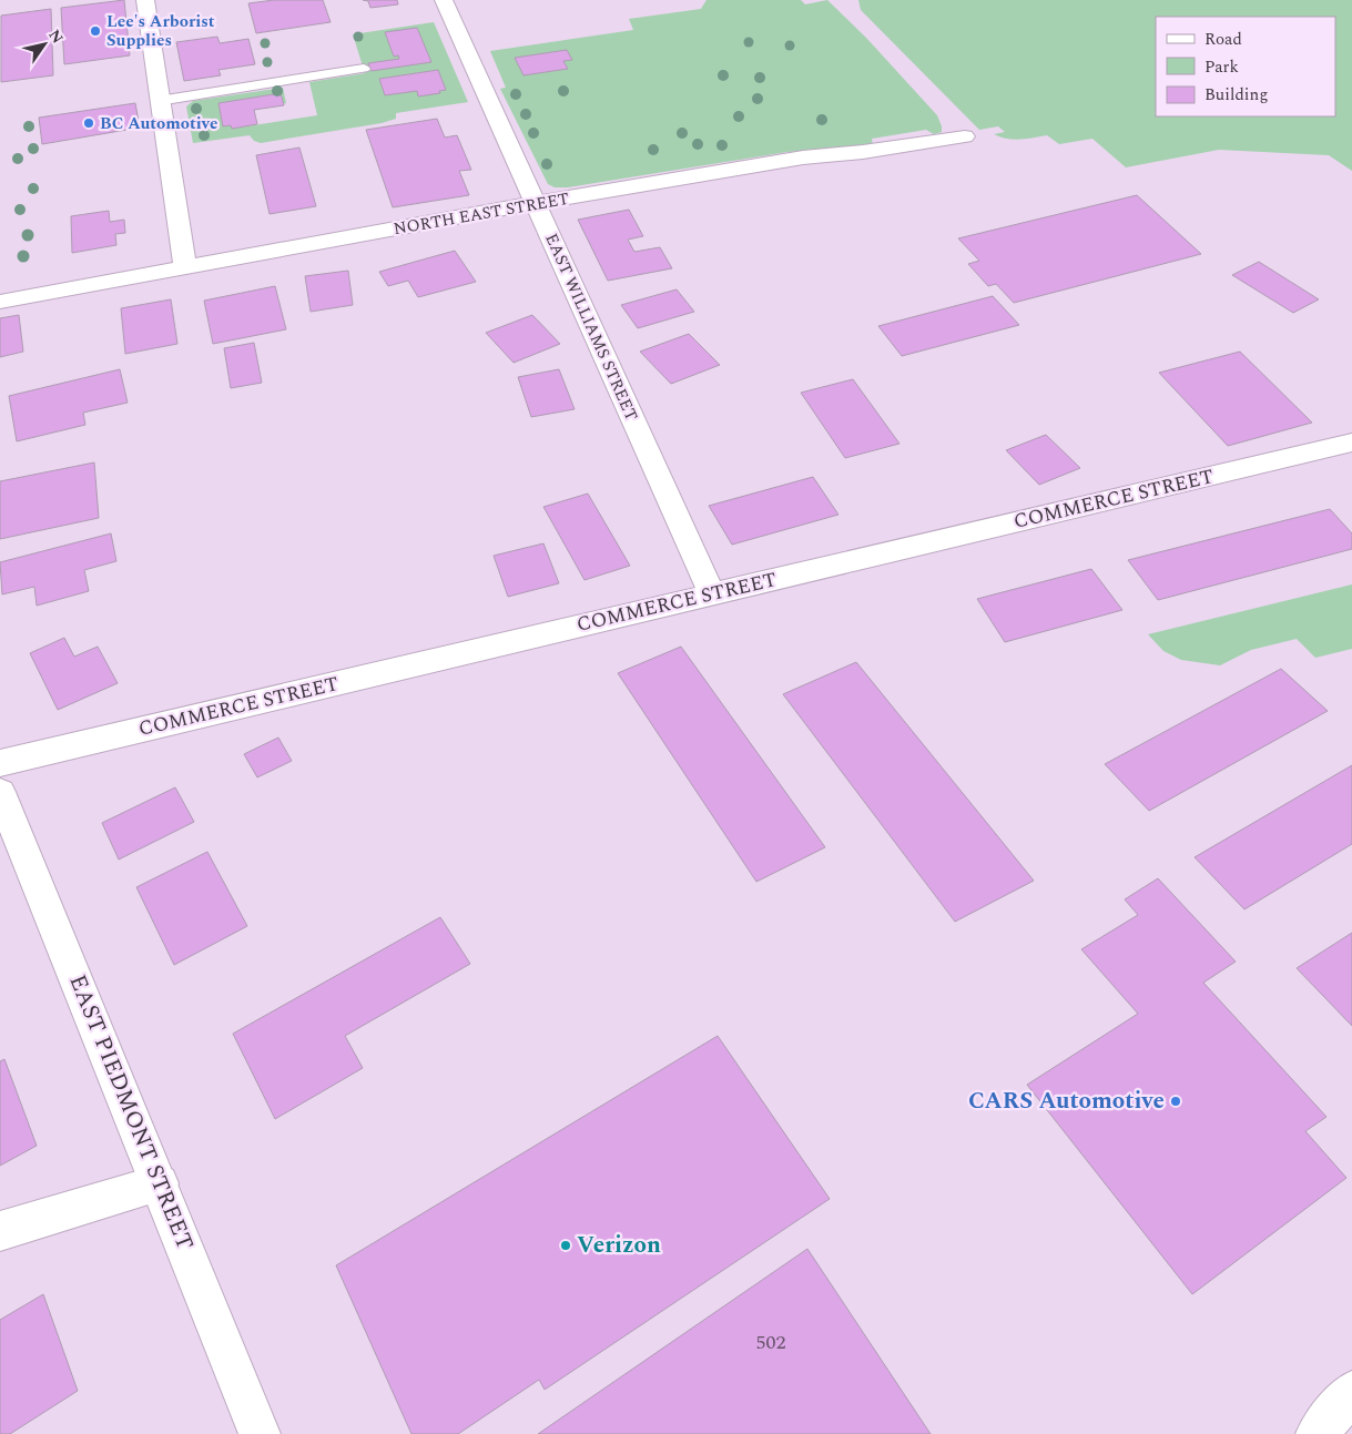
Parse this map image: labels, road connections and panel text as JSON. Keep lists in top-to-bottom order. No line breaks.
{"streets":{"street":["NORTH EAST STREET","EAST WILLIAMS STREET","COMMERCE STREET","EAST PIEDMONT STREET"]},"crossings":[["NORTH EAST STREET","EAST WILLIAMS STREET"],["EAST WILLIAMS STREET","COMMERCE STREET"]],"places":["Lee's Arborist Supplies","BC Automotive","CARS Automotive","Verizon"],"house_numbers":["502"],"legend":["Road","Park","Building"],"north":"top right"}
